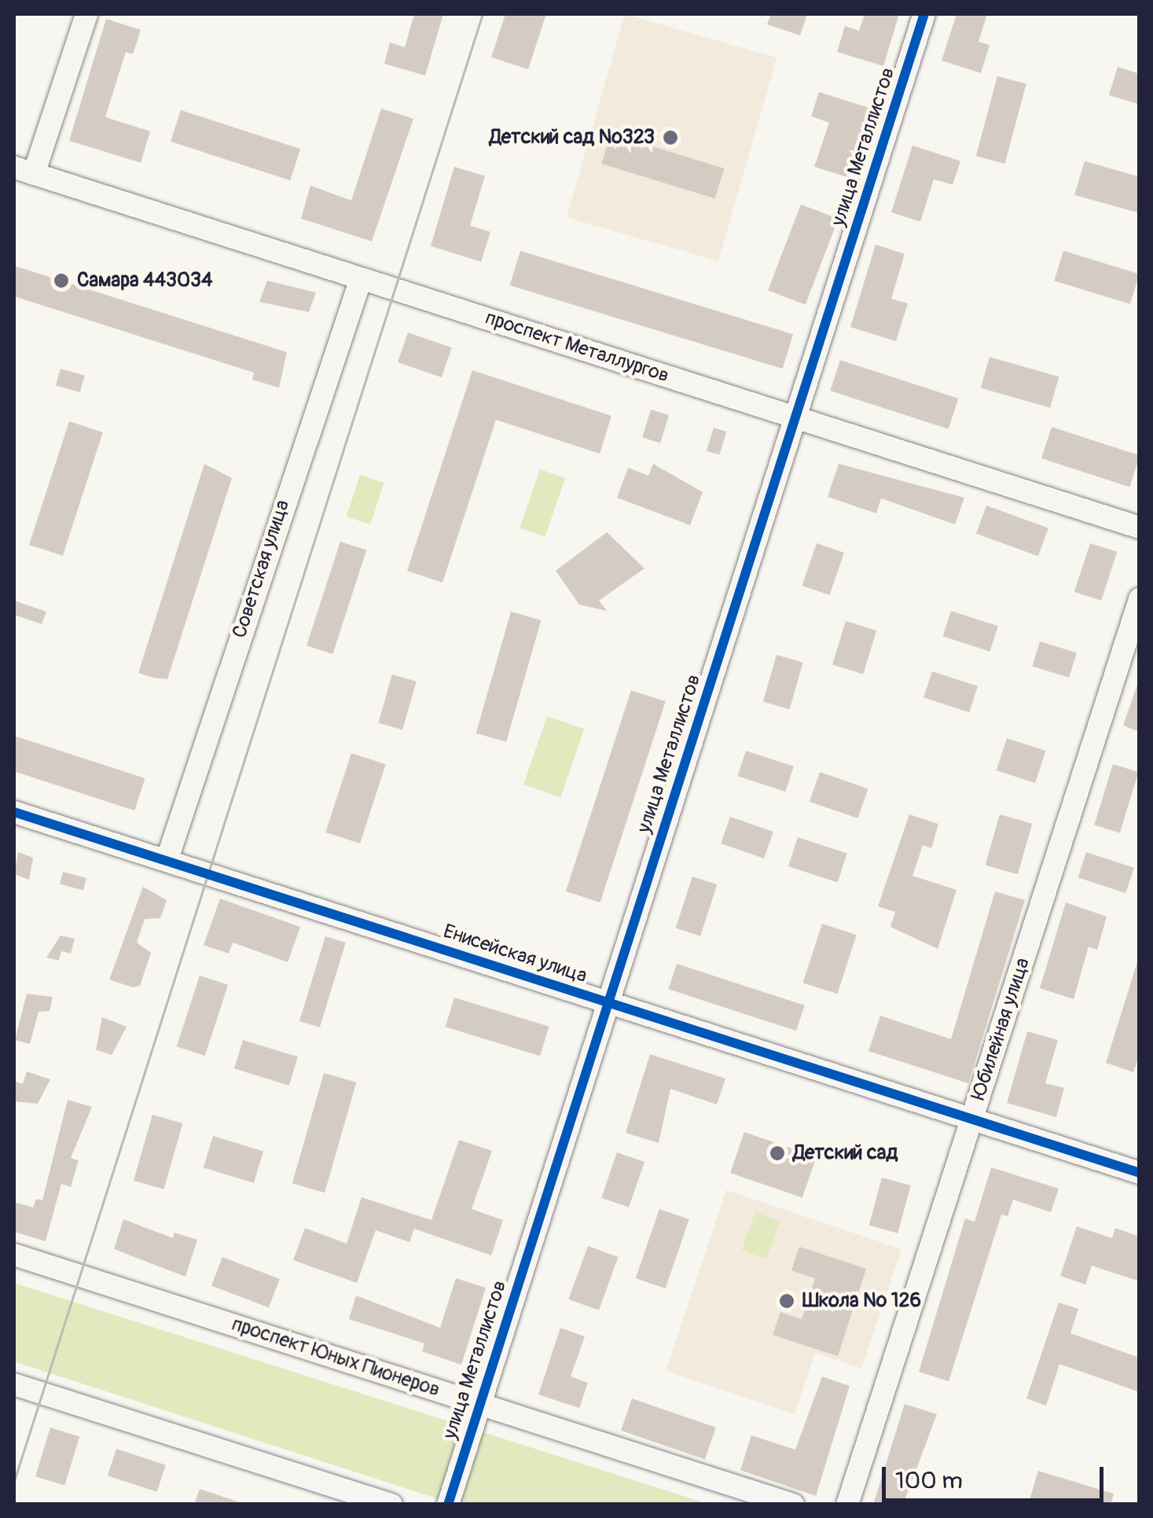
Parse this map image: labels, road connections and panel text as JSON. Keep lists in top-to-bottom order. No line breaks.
{"streets":{"street":["улица Металлистов","проспект Металлургов","Советская улица","Енисейская улица","Юбилейная улица","проспект Юных Пионеров"]},"crossings":[["улица Металлистов","проспект Металлургов"],["улица Металлистов","Енисейская улица"],["улица Металлистов","проспект Юных Пионеров"],["проспект Металлургов","Советская улица"],["Советская улица","Енисейская улица"],["Енисейская улица","Юбилейная улица"]],"places":["Детский сад №323","Самара 443034","Детский сад","Школа № 126"],"scale_bar":"100 m"}
